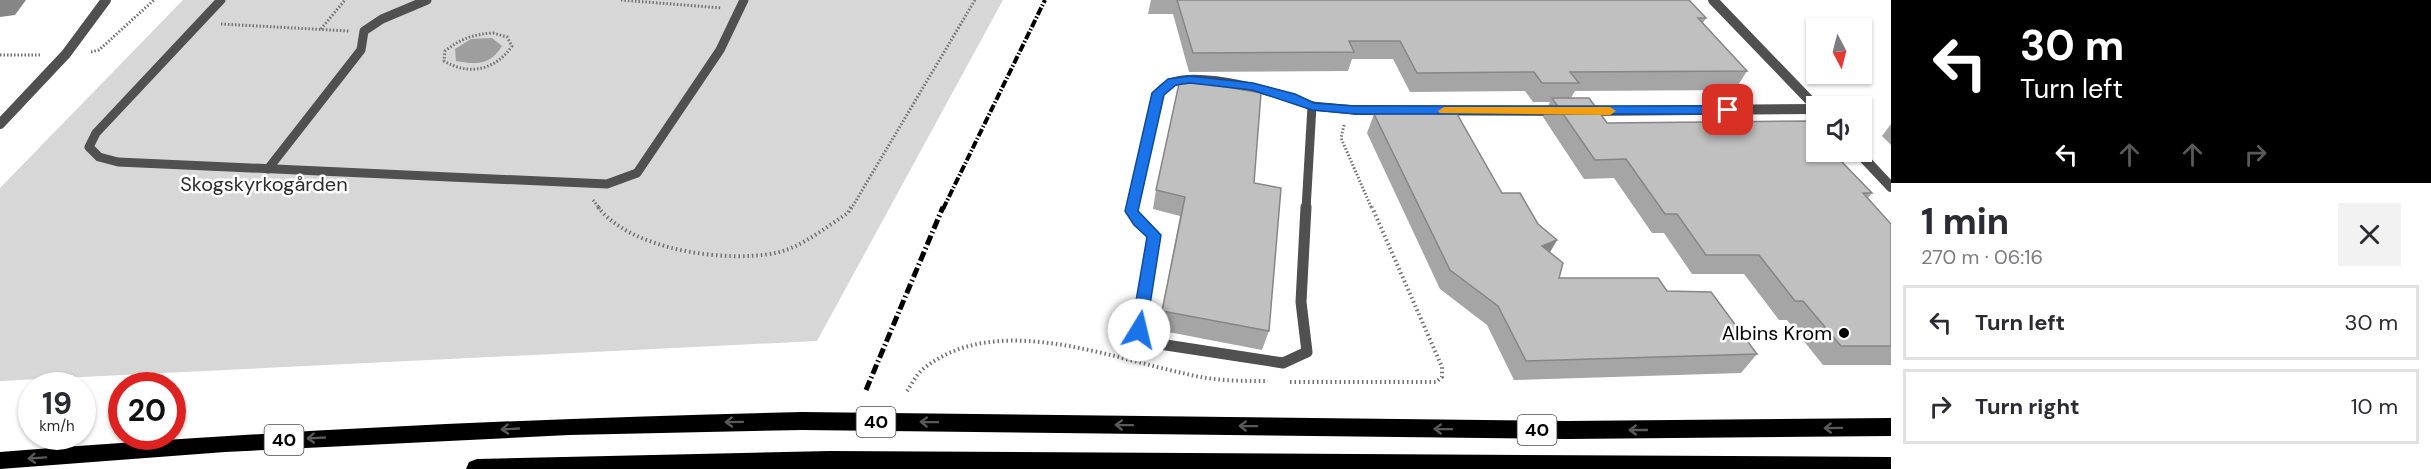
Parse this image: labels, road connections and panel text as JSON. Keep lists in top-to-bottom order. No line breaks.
{"streets":{"highway":["40"]},"parks":["Skogskyrkogården"],"places":["Albins Krom"],"north":"bottom","page":{"turn":["30 m","Turn left"],"heading":["1 min","270 m · 06:16"],"list":[{"name":"Turn left","value":"30 m"},{"name":"Turn right","value":"10 m"}],"speed":"19 km/h","limit":"20"}}
